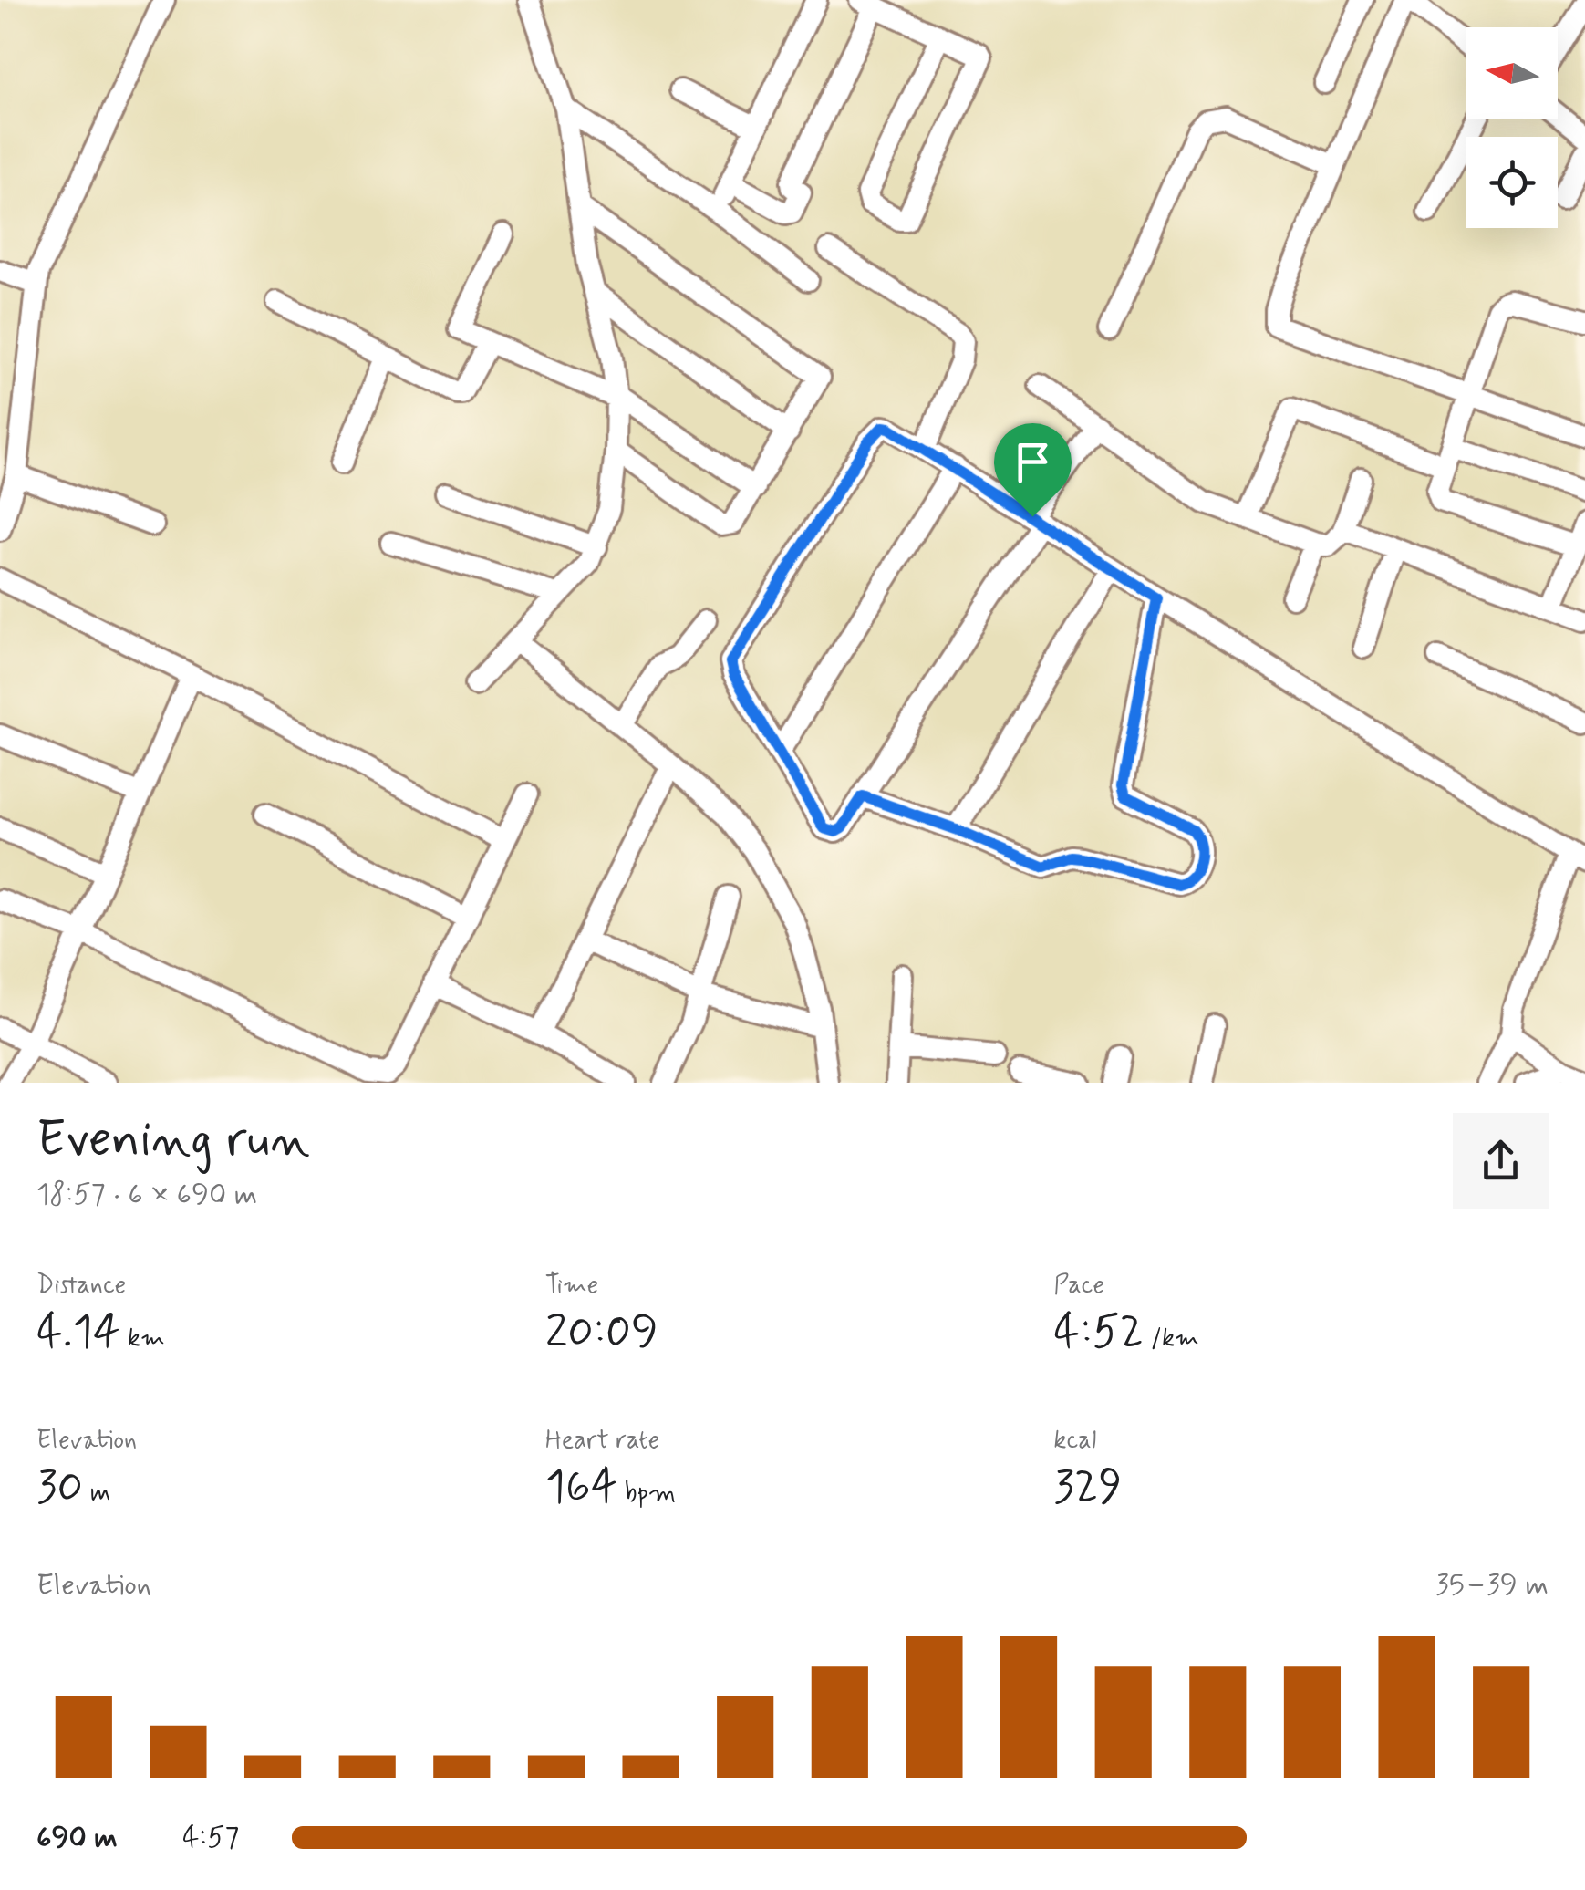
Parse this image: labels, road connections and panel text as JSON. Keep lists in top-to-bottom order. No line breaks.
{"north":"left","page":{"heading":["Evening run","18:57 · 6 × 690 m"],"stats":[["Distance","4.14 km"],["Time","20:09"],["Pace","4:52 /km"],["Elevation","30 m"],["Heart rate","164 bpm"],["kcal","329"]],"chart":["Elevation","35–39 m"],"list":[{"name":"690 m","note":"4:57"}]}}
